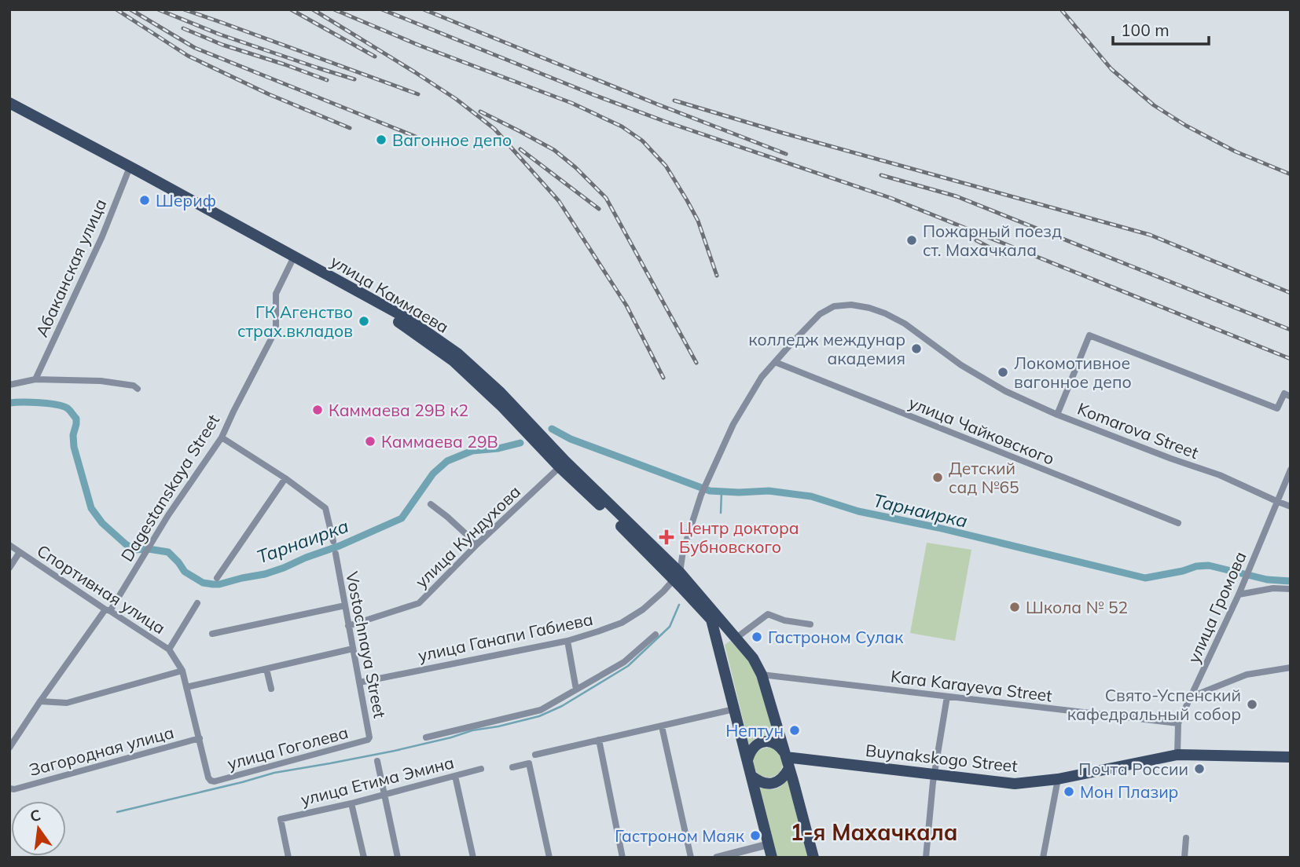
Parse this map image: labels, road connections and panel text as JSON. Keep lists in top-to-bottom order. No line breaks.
{"streets":{"main road":["улица Каммаева","Buynakskogo Street"],"street":["Абаканская улица","улица Чайковского","Komarova Street","Dagestanskaya Street","улица Кундухова","Спортивная улица","улица Громова","улица Ганапи Габиева","Vostochnaya Street","Kara Karayeva Street","улица Гоголева","Загородная улица","улица Етима Эмина"]},"crossings":[["Абаканская улица","улица Каммаева"],["улица Каммаева","Dagestanskaya Street"],["улица Каммаева","улица Кундухова"],["улица Каммаева","улица Ганапи Габиева"],["улица Каммаева","Kara Karayeva Street"],["улица Каммаева","Buynakskogo Street"],["улица Чайковского","Komarova Street"],["Komarova Street","улица Громова"],["Dagestanskaya Street","Спортивная улица"],["улица Кундухова","Vostochnaya Street"],["Спортивная улица","улица Гоголева"],["Спортивная улица","Загородная улица"],["улица Громова","Kara Karayeva Street"],["улица Громова","Buynakskogo Street"],["улица Ганапи Габиева","Vostochnaya Street"],["Vostochnaya Street","улица Гоголева"]],"districts":["1-я Махачкала"],"water":["Тарнаирка"],"places":{"other":["Вагонное депо","Шериф","Пожарный поезд ст. Махачкала","ГК Агенство страх.вкладов","колледж междунар академия","Локомотивное вагонное депо","Каммаева 29В к2","Каммаева 29В","Детский сад №65","Школа № 52","Гастроном Сулак","Свято-Успенский кафедральный собор","Нептун","Почта России","Мон Плазир","Гастроном Маяк"],"health":["Центр доктора Бубновского"]},"scale_bar":"100 m","north":"top"}
